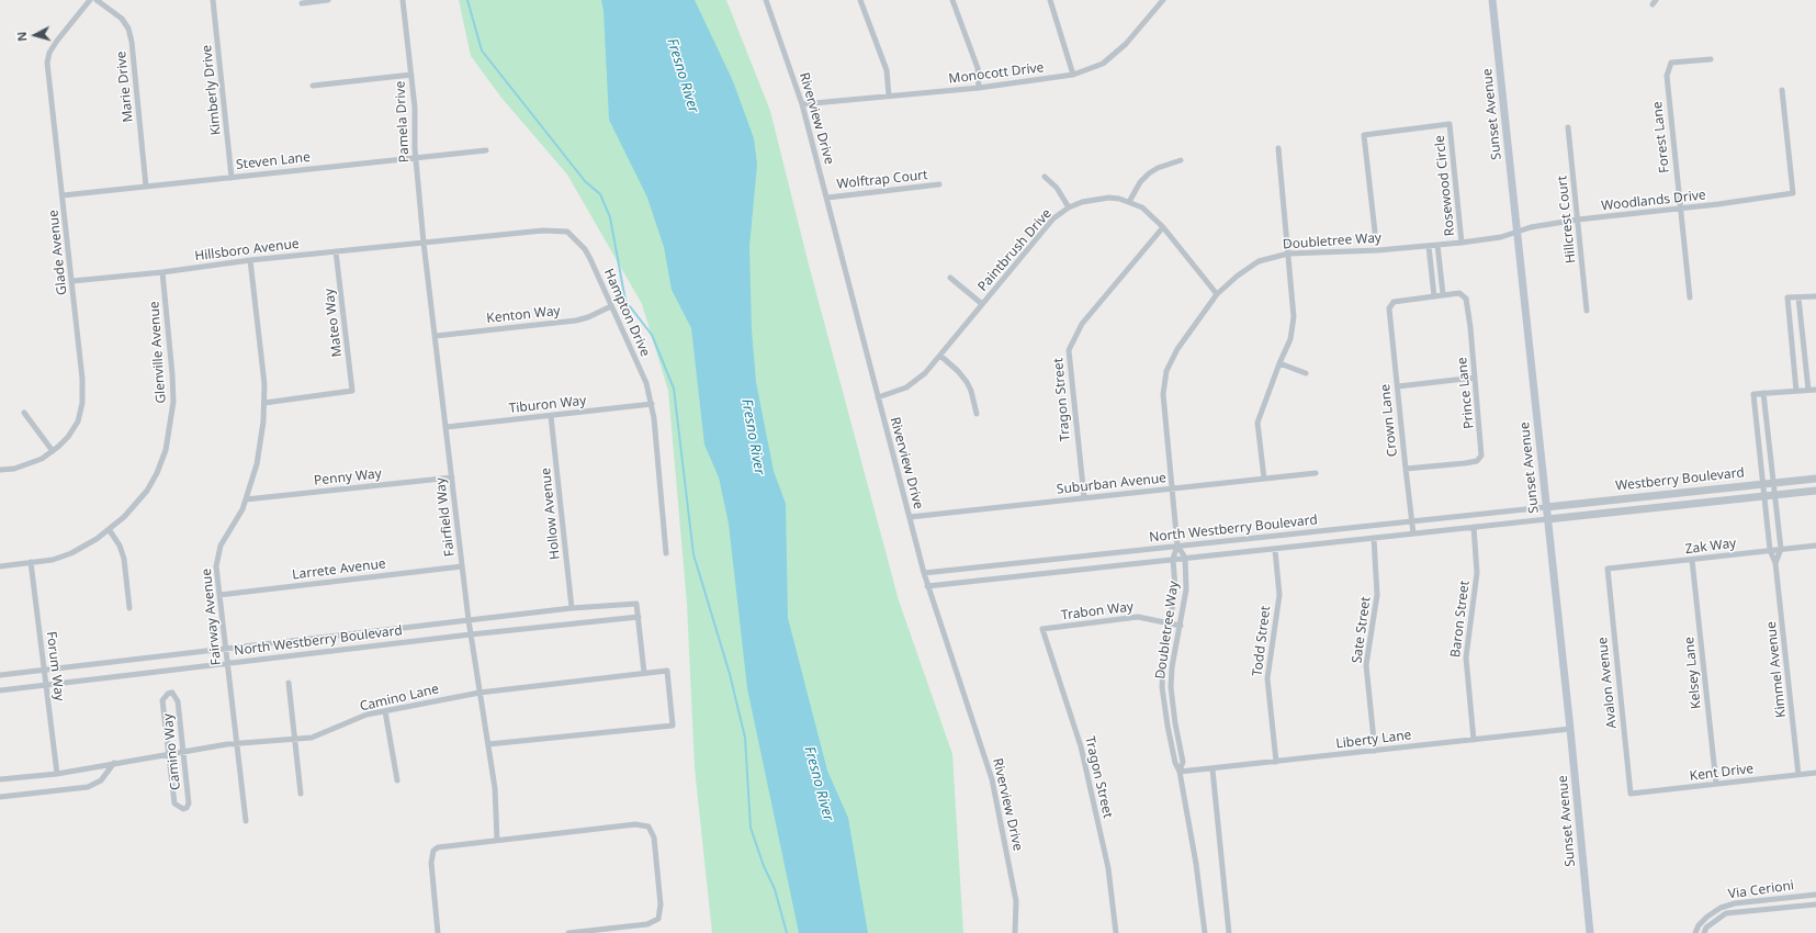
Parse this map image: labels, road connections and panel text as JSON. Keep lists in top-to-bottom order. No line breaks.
{"streets":{"main road":["Sunset Avenue"],"street":["Monocott Drive","Marie Drive","Kimberly Drive","Riverview Drive","Pamela Drive","Forest Lane","Steven Lane","Wolftrap Court","Rosewood Circle","Woodlands Drive","Hillcrest Court","Doubletree Way","Hillsboro Avenue","Paintbrush Drive","Glade Avenue","Hampton Drive","Kenton Way","Mateo Way","Glenville Avenue","Prince Lane","Tragon Street","Tiburon Way","Crown Lane","Penny Way","Westberry Boulevard","Suburban Avenue","Hollow Avenue","Fairfield Way","North Westberry Boulevard","Zak Way","Larrete Avenue","Trabon Way","Fairway Avenue","Baron Street","Sate Street","Todd Street","Forum Way","Kimmel Avenue","Kelsey Lane","Avalon Avenue","Camino Lane","Liberty Lane","Camino Way","Kent Drive","Via Cerioni"]},"crossings":[["Monocott Drive","Riverview Drive"],["Marie Drive","Steven Lane"],["Kimberly Drive","Steven Lane"],["Sunset Avenue","Woodlands Drive"],["Sunset Avenue","Doubletree Way"],["Sunset Avenue","Westberry Boulevard"],["Sunset Avenue","North Westberry Boulevard"],["Sunset Avenue","Liberty Lane"],["Riverview Drive","Wolftrap Court"],["Riverview Drive","Paintbrush Drive"],["Riverview Drive","Suburban Avenue"],["Riverview Drive","North Westberry Boulevard"],["Pamela Drive","Steven Lane"],["Pamela Drive","Hillsboro Avenue"],["Pamela Drive","Hampton Drive"],["Pamela Drive","Fairfield Way"],["Forest Lane","Woodlands Drive"],["Steven Lane","Glade Avenue"],["Rosewood Circle","Doubletree Way"],["Woodlands Drive","Hillcrest Court"],["Woodlands Drive","Doubletree Way"],["Doubletree Way","Paintbrush Drive"],["Doubletree Way","Suburban Avenue"],["Doubletree Way","North Westberry Boulevard"],["Doubletree Way","Trabon Way"],["Doubletree Way","Liberty Lane"],["Hillsboro Avenue","Glade Avenue"],["Hillsboro Avenue","Hampton Drive"],["Hillsboro Avenue","Mateo Way"],["Hillsboro Avenue","Glenville Avenue"],["Hillsboro Avenue","Fairfield Way"],["Hillsboro Avenue","Fairway Avenue"],["Paintbrush Drive","Tragon Street"],["Hampton Drive","Kenton Way"],["Hampton Drive","Tiburon Way"],["Hampton Drive","Fairfield Way"],["Kenton Way","Fairfield Way"],["Mateo Way","Fairway Avenue"],["Glenville Avenue","Forum Way"],["Prince Lane","Crown Lane"],["Tragon Street","Suburban Avenue"],["Tragon Street","Trabon Way"],["Tiburon Way","Hollow Avenue"],["Tiburon Way","Fairfield Way"],["Crown Lane","North Westberry Boulevard"],["Penny Way","Fairfield Way"],["Penny Way","Fairway Avenue"],["Westberry Boulevard","North Westberry Boulevard"],["Westberry Boulevard","Kimmel Avenue"],["Hollow Avenue","North Westberry Boulevard"],["Fairfield Way","North Westberry Boulevard"],["Fairfield Way","Larrete Avenue"],["Fairfield Way","Camino Lane"],["North Westberry Boulevard","Fairway Avenue"],["North Westberry Boulevard","Baron Street"],["North Westberry Boulevard","Sate Street"],["North Westberry Boulevard","Todd Street"],["North Westberry Boulevard","Forum Way"],["Zak Way","Kimmel Avenue"],["Zak Way","Kelsey Lane"],["Zak Way","Avalon Avenue"],["Larrete Avenue","Fairway Avenue"],["Fairway Avenue","Camino Lane"],["Baron Street","Liberty Lane"],["Sate Street","Liberty Lane"],["Todd Street","Liberty Lane"],["Forum Way","Camino Lane"],["Kimmel Avenue","Kent Drive"],["Kelsey Lane","Kent Drive"],["Avalon Avenue","Kent Drive"],["Camino Lane","Camino Way"]],"water":["Fresno River"],"north":"left"}
